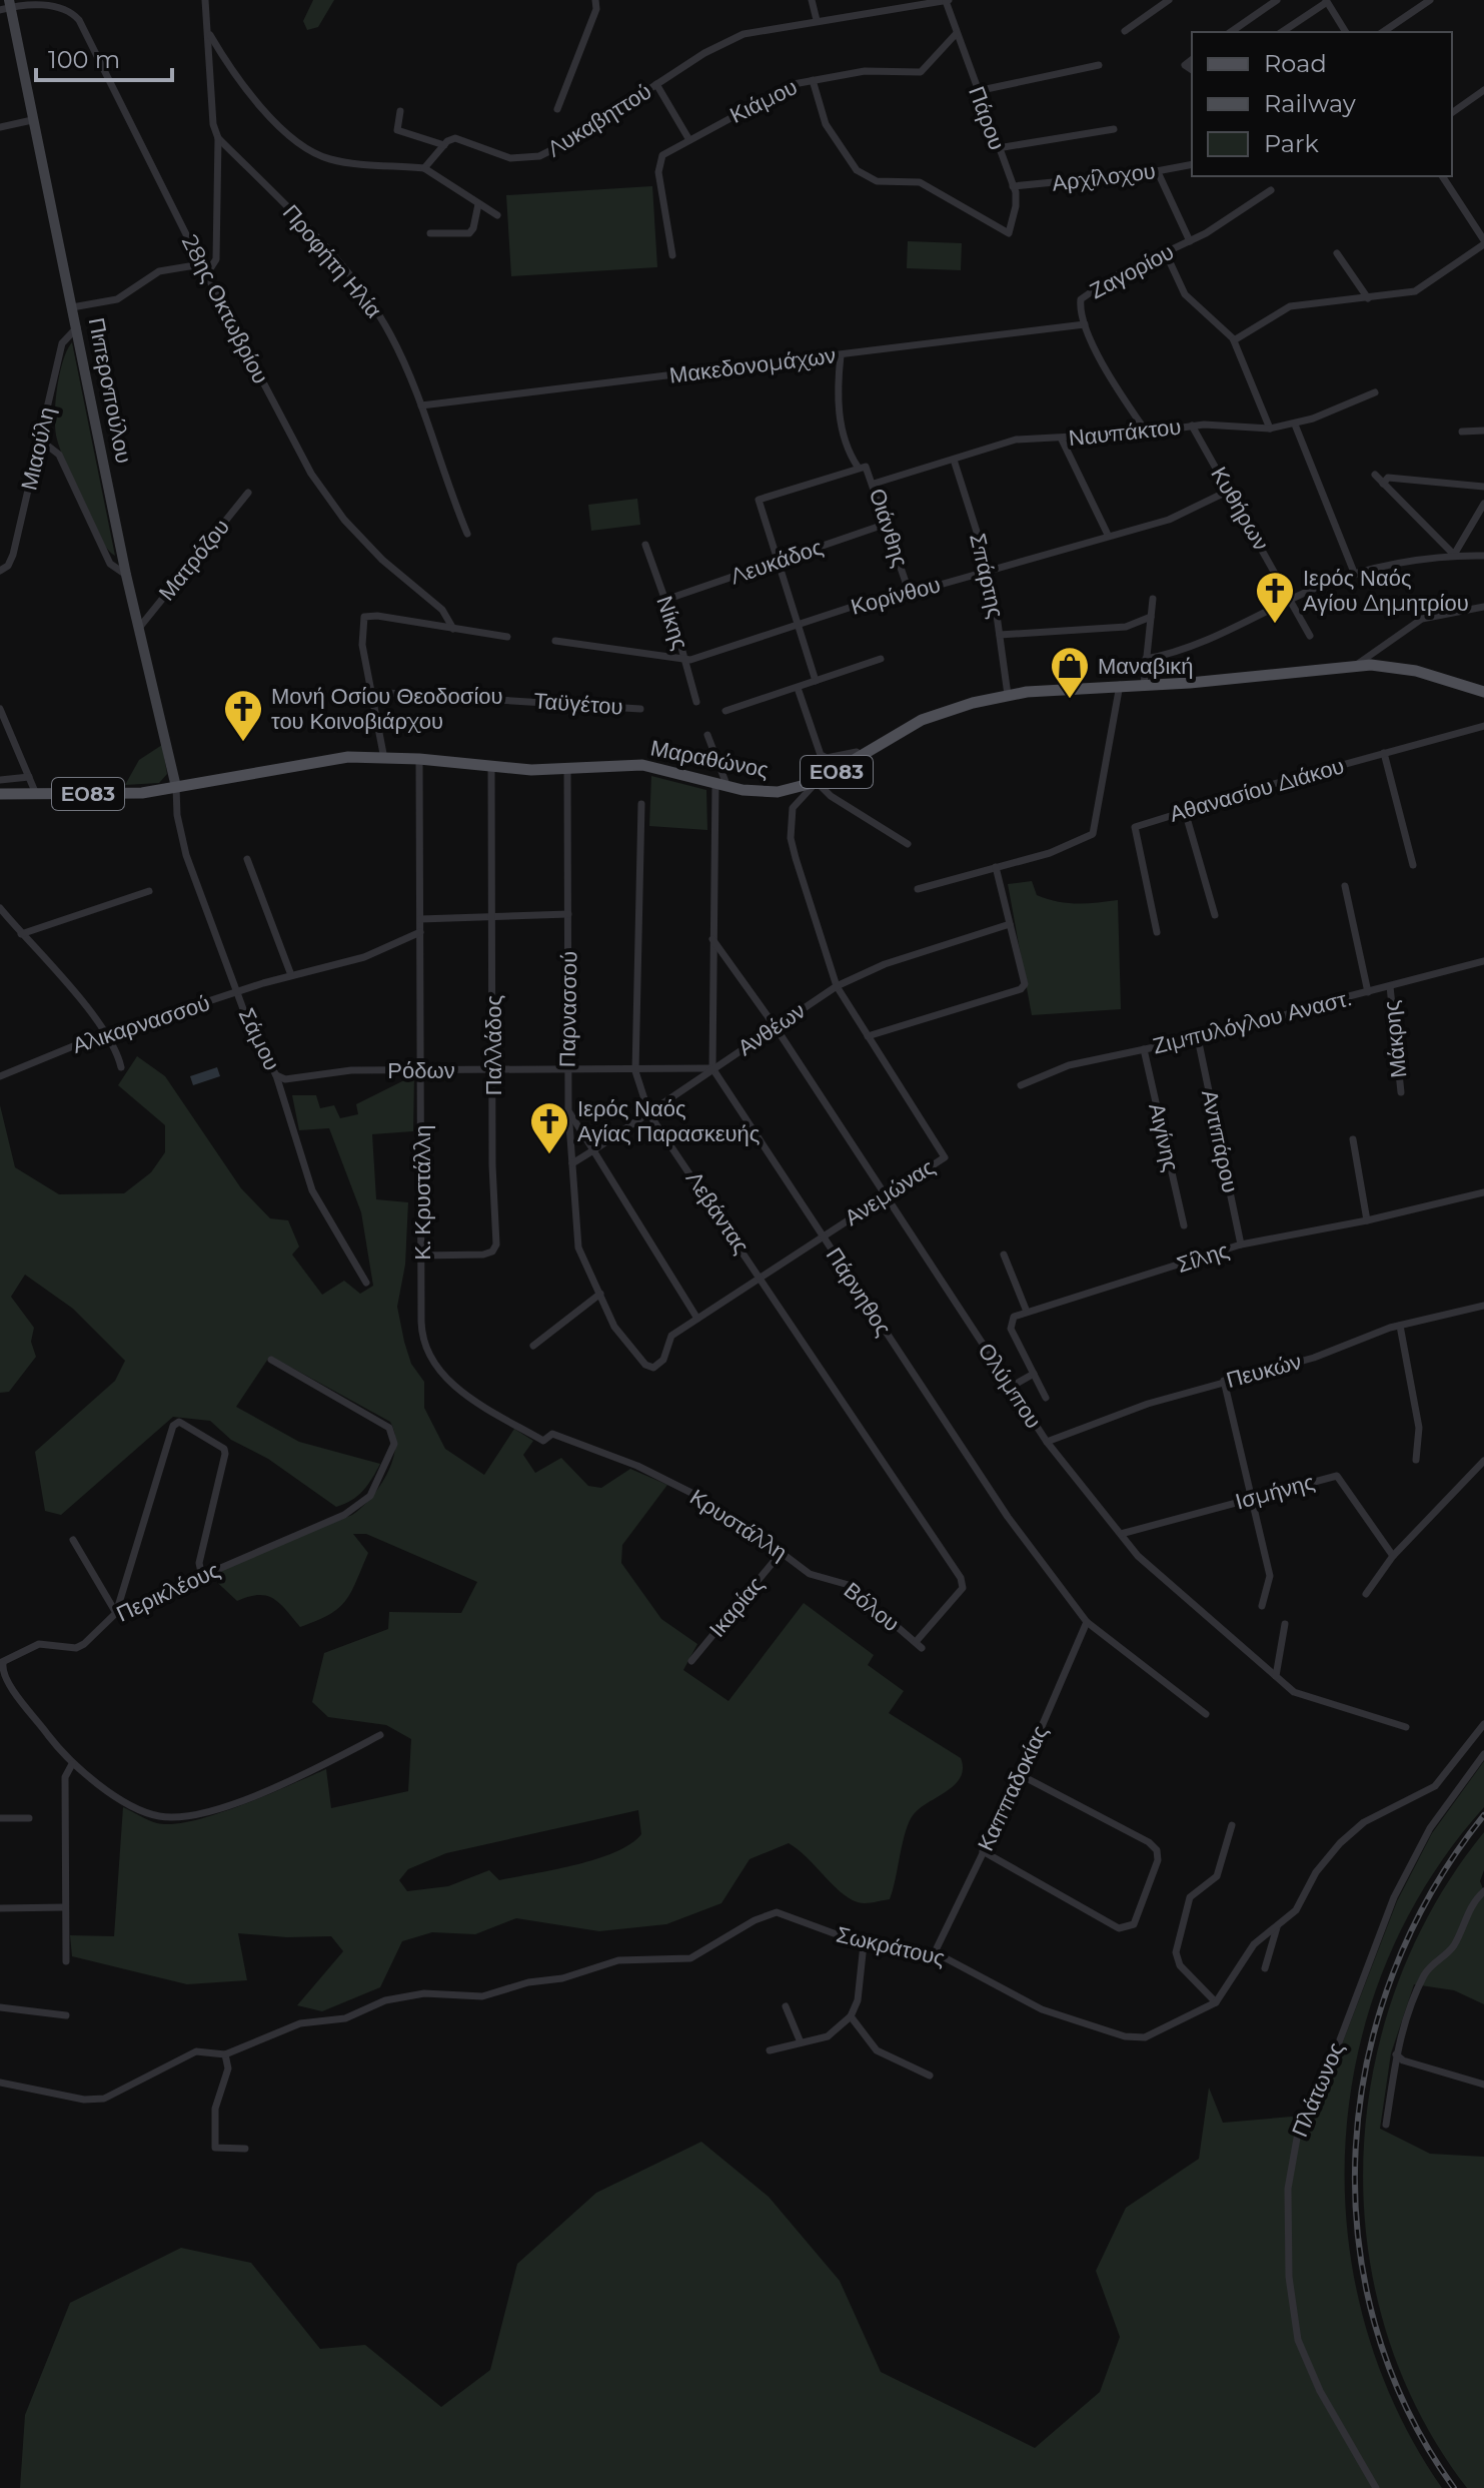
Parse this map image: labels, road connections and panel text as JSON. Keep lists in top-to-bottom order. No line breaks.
{"streets":{"main road":["Μαραθώνος","ΕΟ83"],"street":["Κιάμου","Πάρου","Λυκαβηττού","Αρχίλοχου","Προφήτη Ηλία","Ζαγορίου","28ης Οκτωβρίου","Μακεδονομάχων","Πιπεροπούλου","Ναυπάκτου","Μιαούλη","Κυθήρων","Οιάνθης","Ματρόζου","Λευκάδος","Σπάρτης","Κορίνθου","Νίκης","Ταϋγέτου","Αθανασίου Διάκου","Παρνασσού","Ζιμπυλόγλου Αναστ.","Αλικαρνασσού","Ανθέων","Σάμου","Μάκρης","Παλλάδος","Ρόδων","Αιγίνης","Αντιπάρου","Κ. Κρυστάλλη","Ανεμώνας","Λεβάντας","Σίλης","Πάρνηθος","Πευκών","Ολύμπου","Ισμήνης","Κρυστάλλη","Περικλέους","Ικαρίας","Βόλου","Καππαδοκίας","Σωκράτους","Πλάτωνος"]},"crossings":[["Κιάμου","Πάρου"],["Πάρου","Λυκαβηττού"],["Πάρου","Αρχίλοχου"],["Προφήτη Ηλία","Μακεδονομάχων"],["Ζαγορίου","Μακεδονομάχων"],["Ζαγορίου","Ναυπάκτου"],["28ης Οκτωβρίου","Πιπεροπούλου"],["Μακεδονομάχων","Οιάνθης"],["Πιπεροπούλου","Μιαούλη"],["Πιπεροπούλου","Ματρόζου"],["Πιπεροπούλου","Μαραθώνος"],["Πιπεροπούλου","Σάμου"],["Ναυπάκτου","Κυθήρων"],["Ναυπάκτου","Οιάνθης"],["Ναυπάκτου","Σπάρτης"],["Κυθήρων","Κορίνθου"],["Οιάνθης","Λευκάδος"],["Οιάνθης","Κορίνθου"],["Λευκάδος","Νίκης"],["Σπάρτης","Κορίνθου"],["Σπάρτης","Μαραθώνος"],["Κορίνθου","Νίκης"],["Μαραθώνος","Παρνασσού"],["Μαραθώνος","Σάμου"],["Μαραθώνος","Παλλάδος"],["Μαραθώνος","Κ. Κρυστάλλη"],["Μαραθώνος","Ανεμώνας"],["Παρνασσού","Ανθέων"],["Παρνασσού","Ρόδων"],["Παρνασσού","Ανεμώνας"],["Ζιμπυλόγλου Αναστ.","Μάκρης"],["Ζιμπυλόγλου Αναστ.","Αιγίνης"],["Ζιμπυλόγλου Αναστ.","Αντιπάρου"],["Αλικαρνασσού","Σάμου"],["Αλικαρνασσού","Κ. Κρυστάλλη"],["Ανθέων","Ρόδων"],["Ανθέων","Ανεμώνας"],["Ανθέων","Λεβάντας"],["Ανθέων","Πάρνηθος"],["Ανθέων","Ολύμπου"],["Σάμου","Ρόδων"],["Παλλάδος","Ρόδων"],["Παλλάδος","Κ. Κρυστάλλη"],["Ρόδων","Κ. Κρυστάλλη"],["Ρόδων","Λεβάντας"],["Ρόδων","Πάρνηθος"],["Αντιπάρου","Σίλης"],["Κ. Κρυστάλλη","Κρυστάλλη"],["Ανεμώνας","Λεβάντας"],["Ανεμώνας","Πάρνηθος"],["Ανεμώνας","Ολύμπου"],["Λεβάντας","Βόλου"],["Πάρνηθος","Καππαδοκίας"],["Πευκών","Ολύμπου"],["Ολύμπου","Ισμήνης"],["Κρυστάλλη","Ικαρίας"],["Κρυστάλλη","Βόλου"],["Καππαδοκίας","Σωκράτους"]],"places":{"church":["Ιερός Ναός Αγίου Δημητρίου","Μονή Οσίου Θεοδοσίου του Κοινοβιάρχου","Ιερός Ναός Αγίας Παρασκευής"],"shop":["Μαναβική"]},"legend":["Road","Railway","Park"],"scale_bar":"100 m"}
